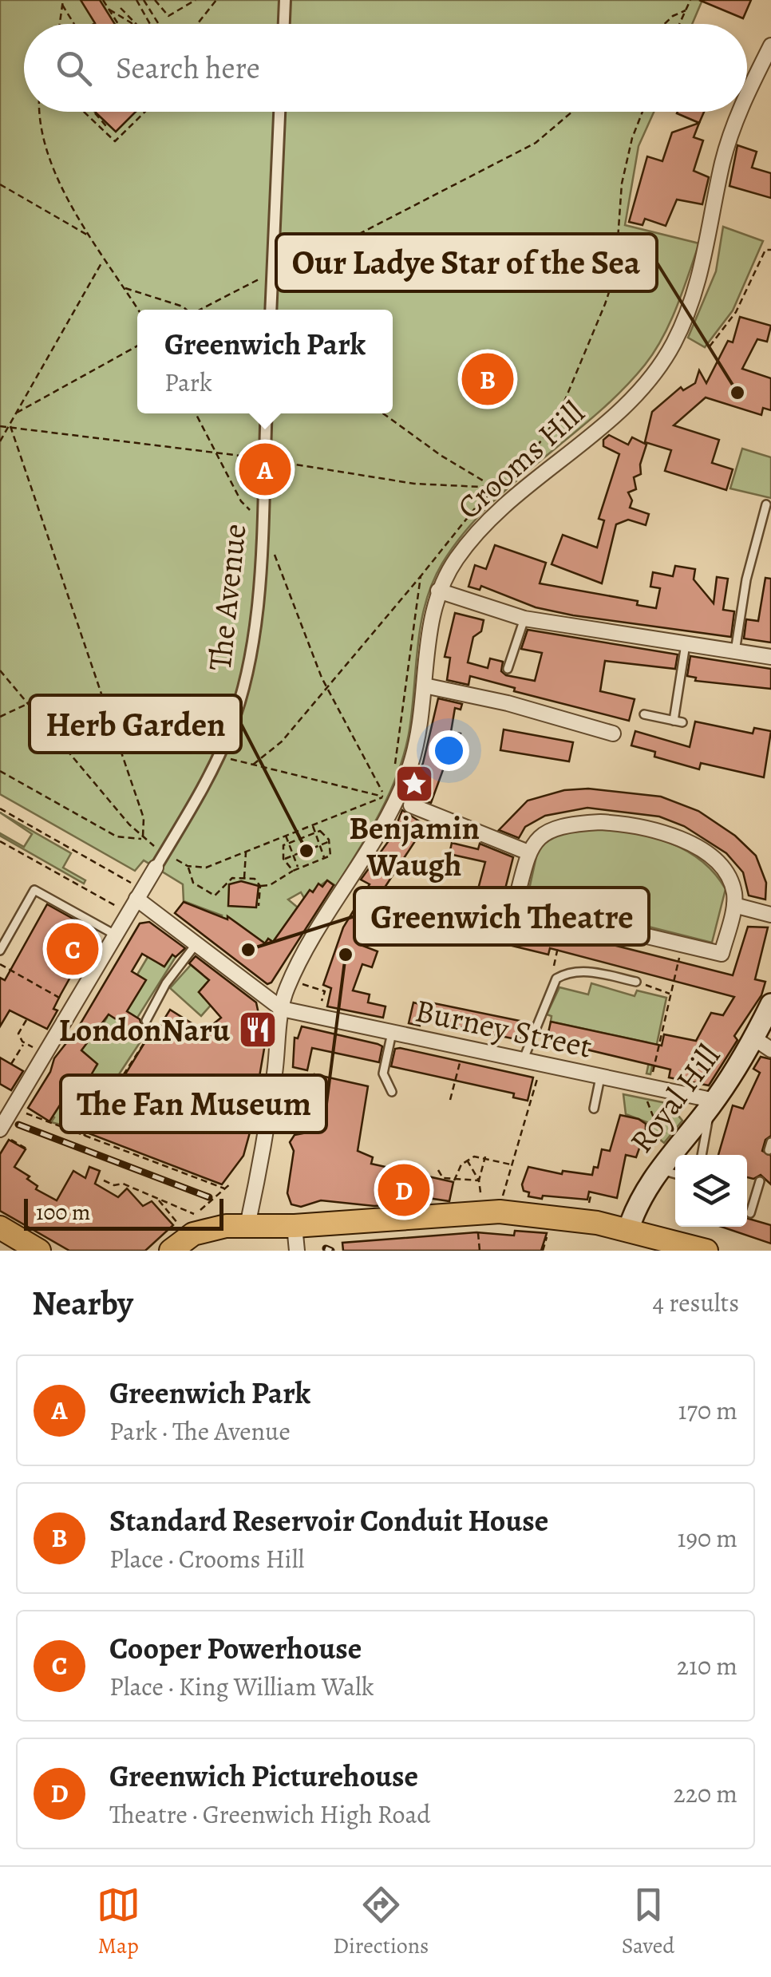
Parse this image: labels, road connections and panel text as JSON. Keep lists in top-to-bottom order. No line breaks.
{"streets":{"main road":["Royal Hill"],"street":["Crooms Hill","The Avenue","Burney Street"]},"crossings":[["Crooms Hill","Burney Street"],["Burney Street","Royal Hill"]],"places":{"other":["Our Ladye Star of the Sea","Herb Garden","Greenwich Theatre","The Fan Museum"],"place":["Benjamin Waugh"],"restaurant":["LondonNaru"]},"scale_bar":"100 m","page":{"search":"Search here","popup":["Greenwich Park","Park"],"pins":["B","A","C","D"],"scale":"100 m","heading":["Nearby","4 results"],"list":[{"mark":"A","name":"Greenwich Park","note":"Park · The Avenue","value":"170 m"},{"mark":"B","name":"Standard Reservoir Conduit House","note":"Place · Crooms Hill","value":"190 m"},{"mark":"C","name":"Cooper Powerhouse","note":"Place · King William Walk","value":"210 m"},{"mark":"D","name":"Greenwich Picturehouse","note":"Theatre · Greenwich High Road","value":"220 m"}],"nav":["Map","Directions","Saved"]}}
